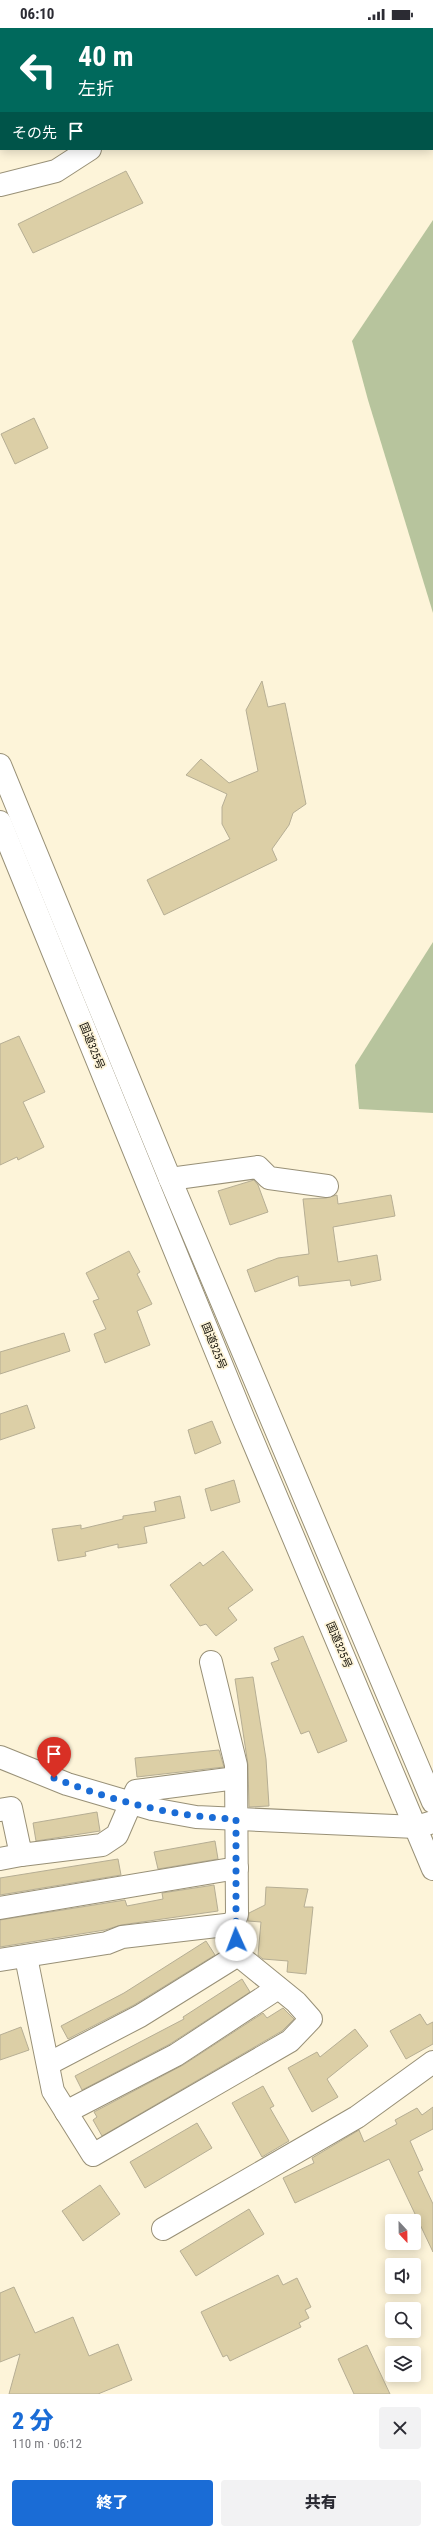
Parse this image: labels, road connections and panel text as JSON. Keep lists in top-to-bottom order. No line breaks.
{"streets":{"main road":["国道325号"]},"north":"bottom","page":{"status":"06:10","turn":["40 m","左折"],"then":"その先","heading":["2 分","110 m · 06:12"],"buttons":["終了","共有"]}}
